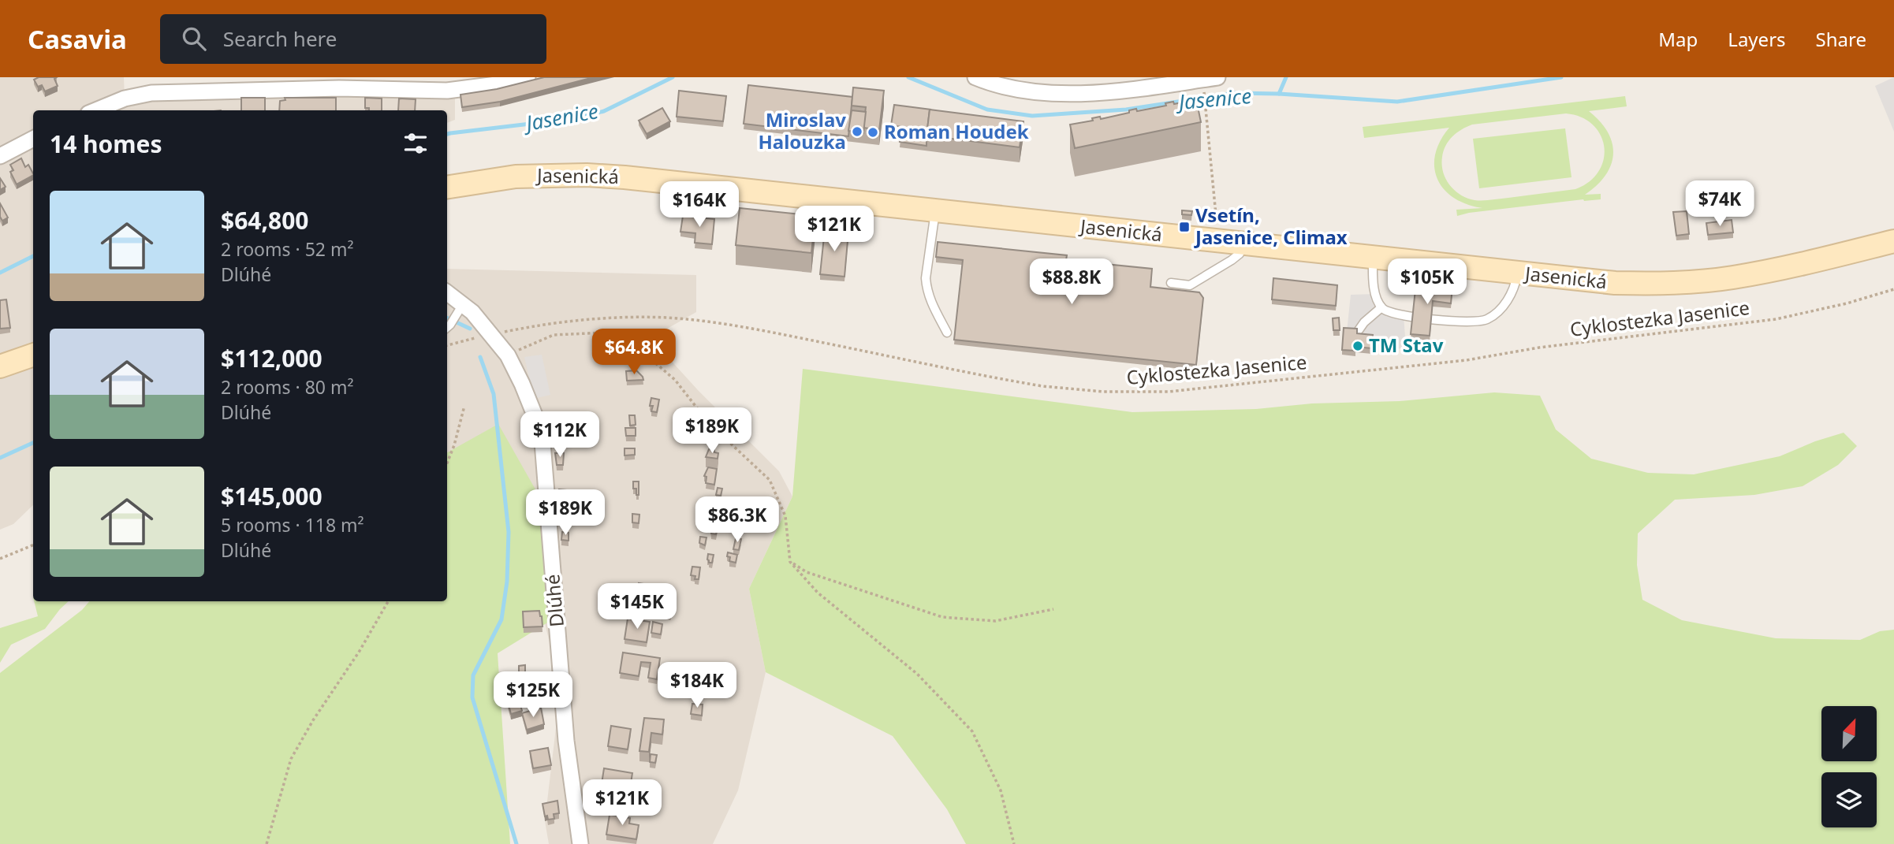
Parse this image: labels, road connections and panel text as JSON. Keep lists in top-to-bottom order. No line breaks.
{"streets":{"street":["Jasenická","Dlúhé"],"path":["Cyklostezka Jasenice"]},"crossings":[["Cyklostezka Jasenice","Dlúhé"]],"water":["Jasenice"],"places":{"other":["Miroslav Halouzka","Roman Houdek","TM Stav"],"transit":["Vsetín, Jasenice, Climax"]},"north":"top right","page":{"header":"Casavia","search":"Search here","nav":["Map","Layers","Share"],"heading":"14 homes","list":[{"name":"$64,800","note":"2 rooms · 52 m² · Dlúhé"},{"name":"$112,000","note":"2 rooms · 80 m² · Dlúhé"},{"name":"$145,000","note":"5 rooms · 118 m² · Dlúhé"}],"price":["$74K","$164K","$121K","$88.8K","$105K","$64.8K","$189K","$112K","$189K","$86.3K","$145K","$184K","$125K","$121K"]}}
